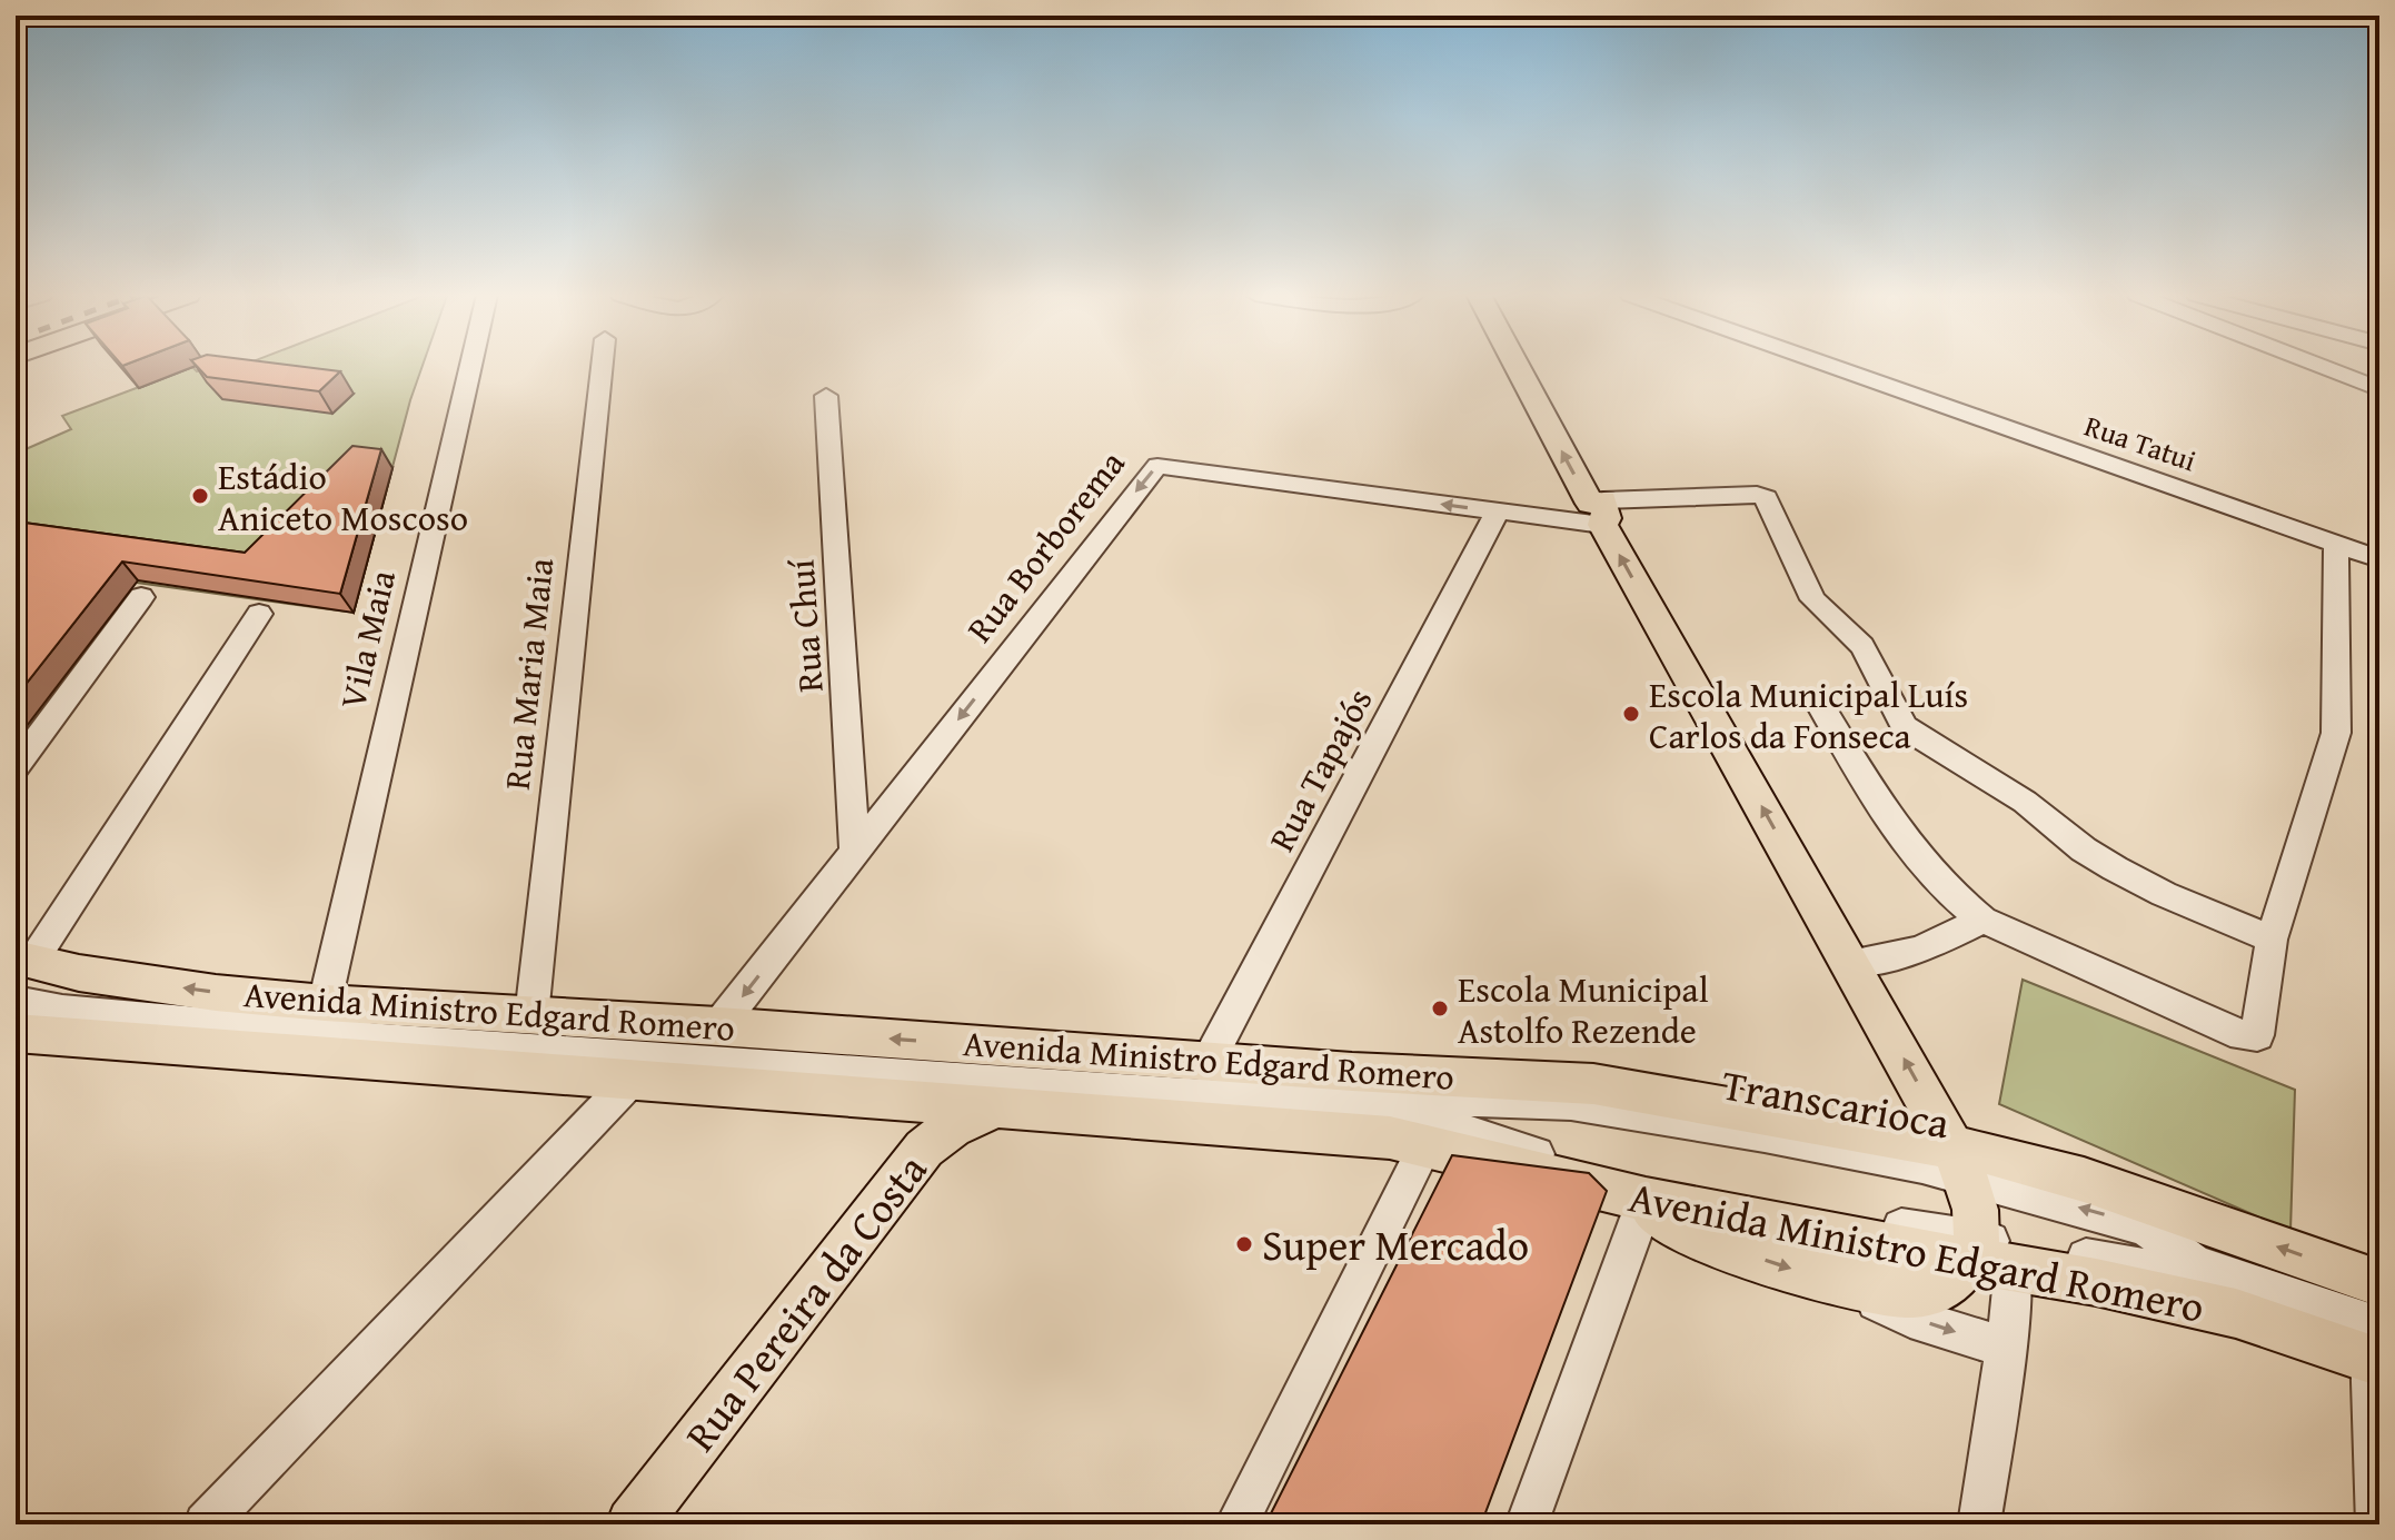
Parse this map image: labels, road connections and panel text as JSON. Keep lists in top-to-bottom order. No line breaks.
{"streets":{"main road":["Avenida Ministro Edgard Romero","Rua Pereira da Costa"],"street":["Rua Tatui","Rua Borborema","Rua Chuí","Vila Maia","Rua Maria Maia","Rua Tapajós","Transcarioca"]},"crossings":[["Rua Borborema","Rua Chuí"],["Rua Borborema","Rua Tapajós"],["Rua Borborema","Avenida Ministro Edgard Romero"],["Vila Maia","Avenida Ministro Edgard Romero"],["Rua Maria Maia","Avenida Ministro Edgard Romero"],["Rua Tapajós","Avenida Ministro Edgard Romero"],["Avenida Ministro Edgard Romero","Transcarioca"],["Avenida Ministro Edgard Romero","Rua Pereira da Costa"]],"one_way":["Rua Borborema"],"places":["Estádio Aniceto Moscoso","Escola Municipal Luís Carlos da Fonseca","Escola Municipal Astolfo Rezende","Super Mercado"]}
